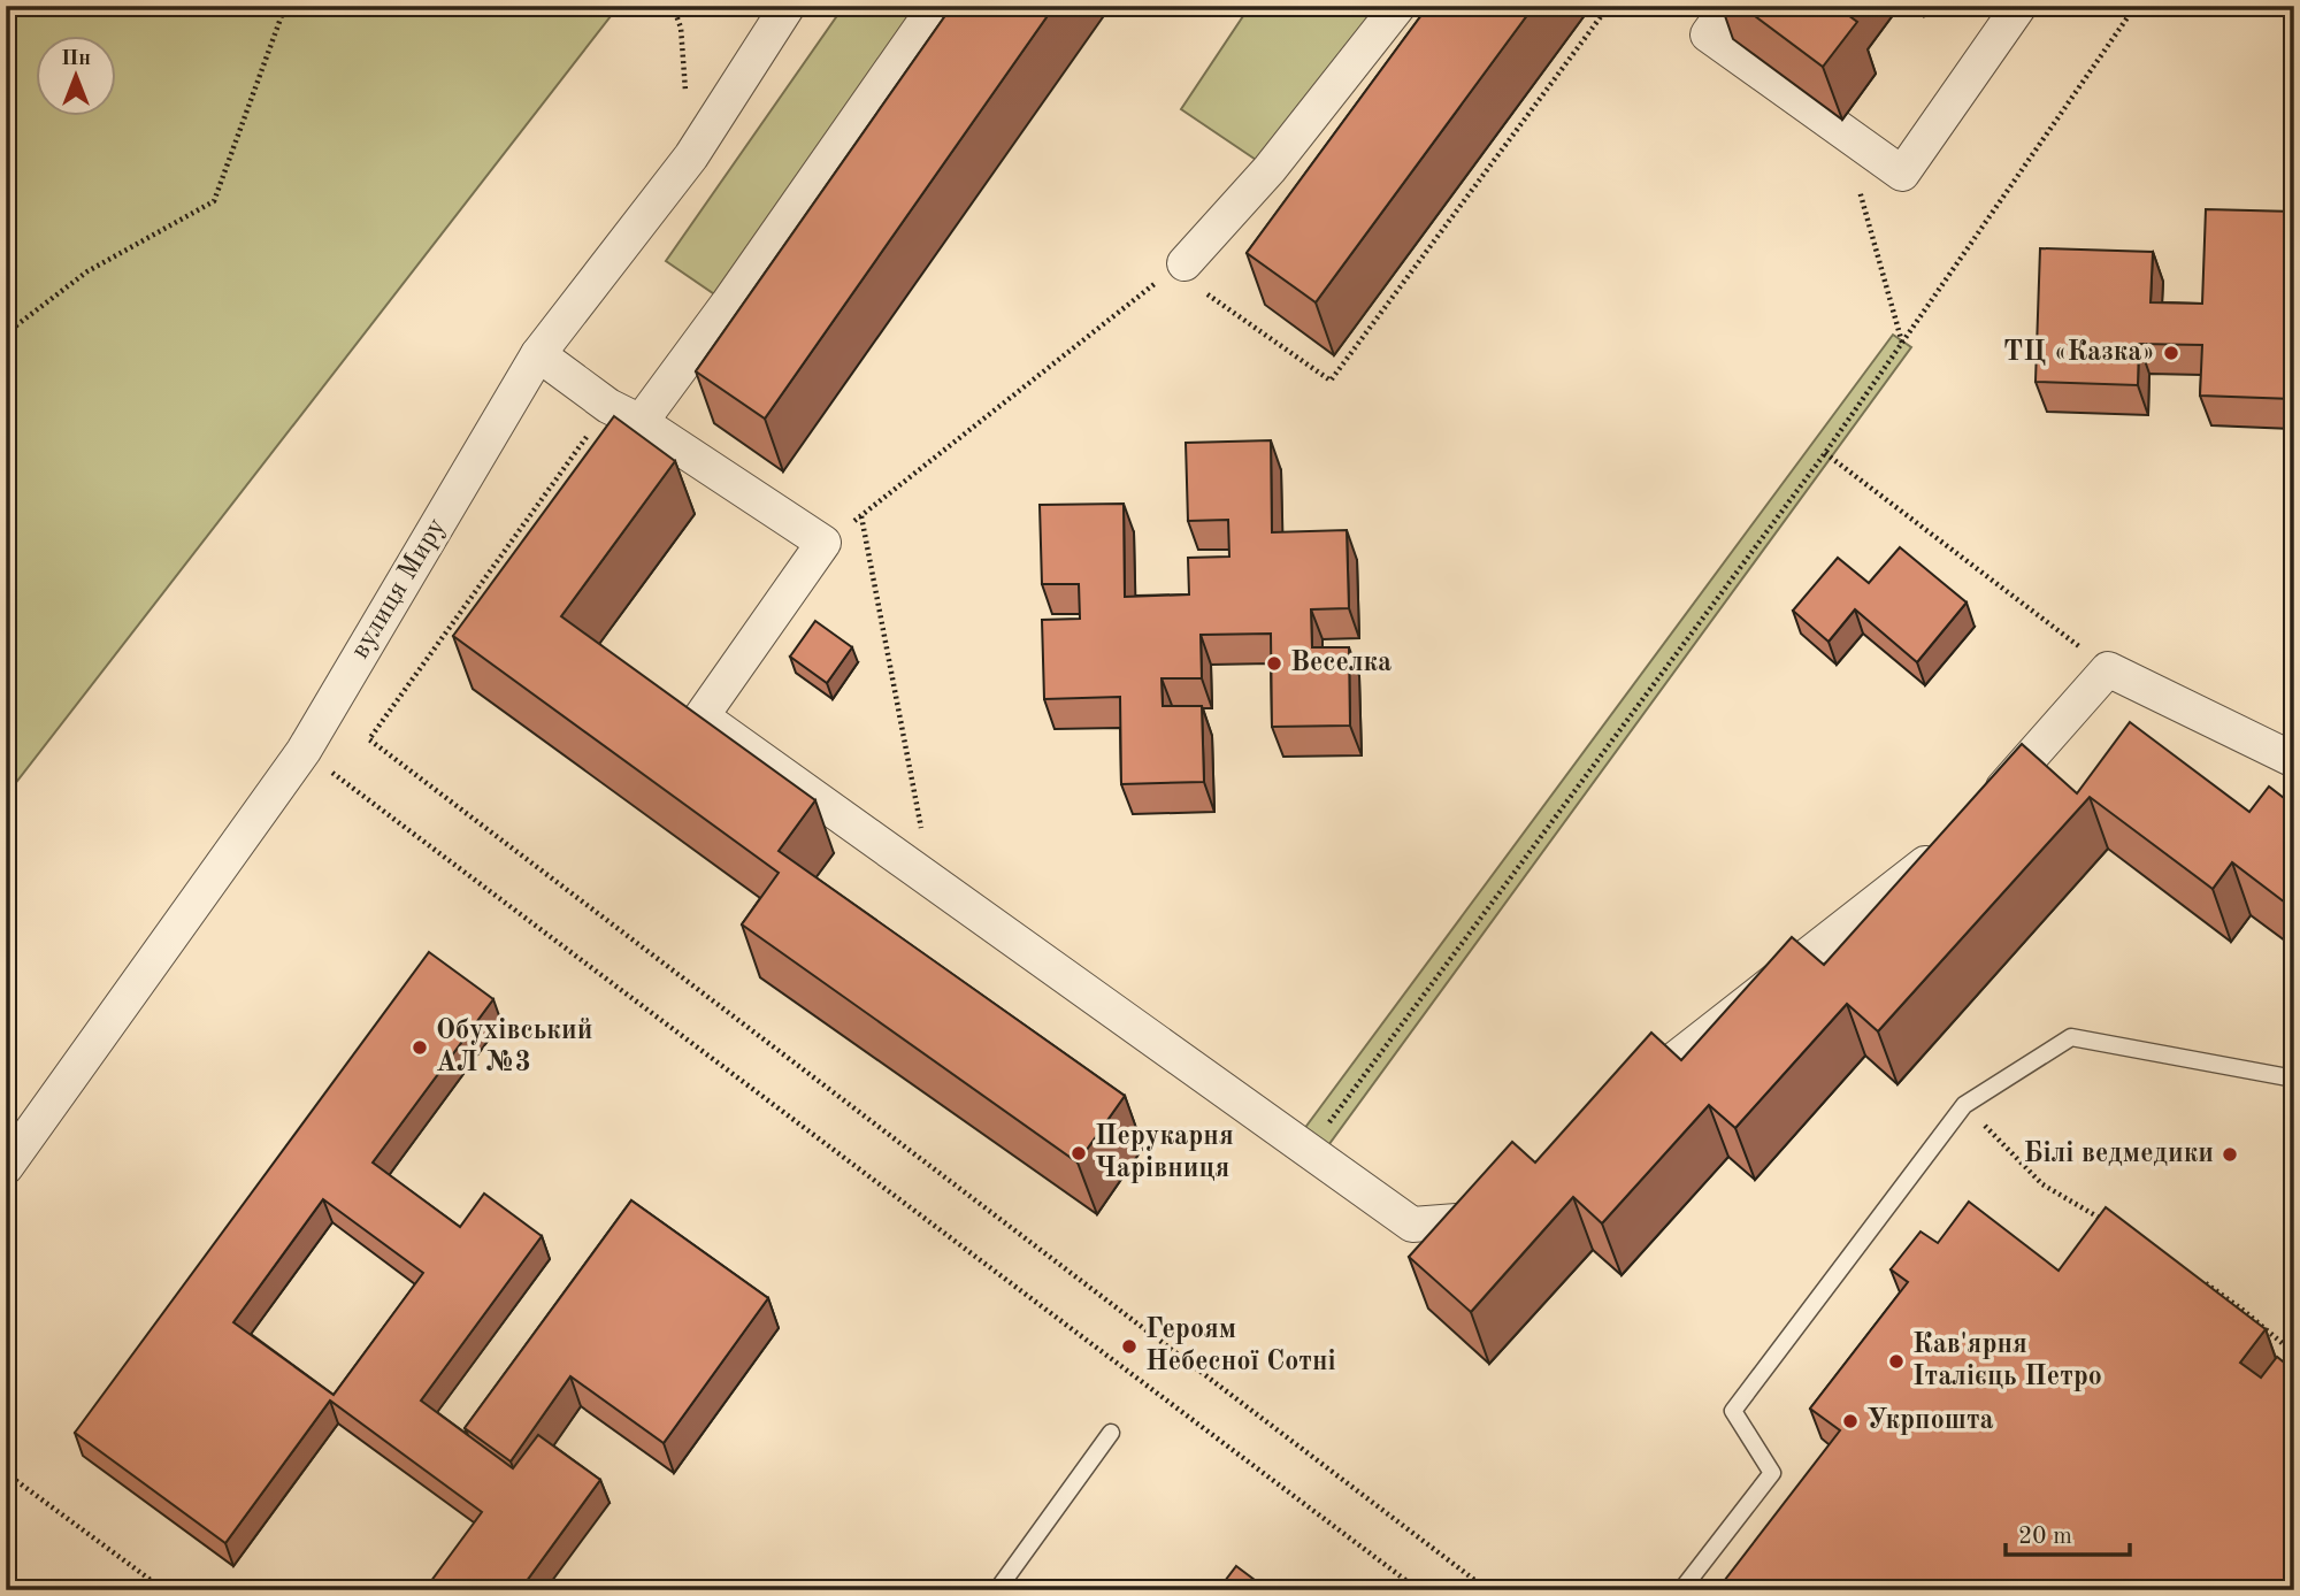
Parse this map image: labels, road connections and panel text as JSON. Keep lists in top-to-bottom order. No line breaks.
{"streets":{"street":["вулиця Миру"]},"places":["ТЦ «Казка»","Веселка","Обухівський АЛ №3","Перукарня Чарівниця","Білі ведмедики","Героям Небесної Сотні","Кав'ярня Італієць Петро","Укрпошта"],"scale_bar":"20 m","north":"top"}
